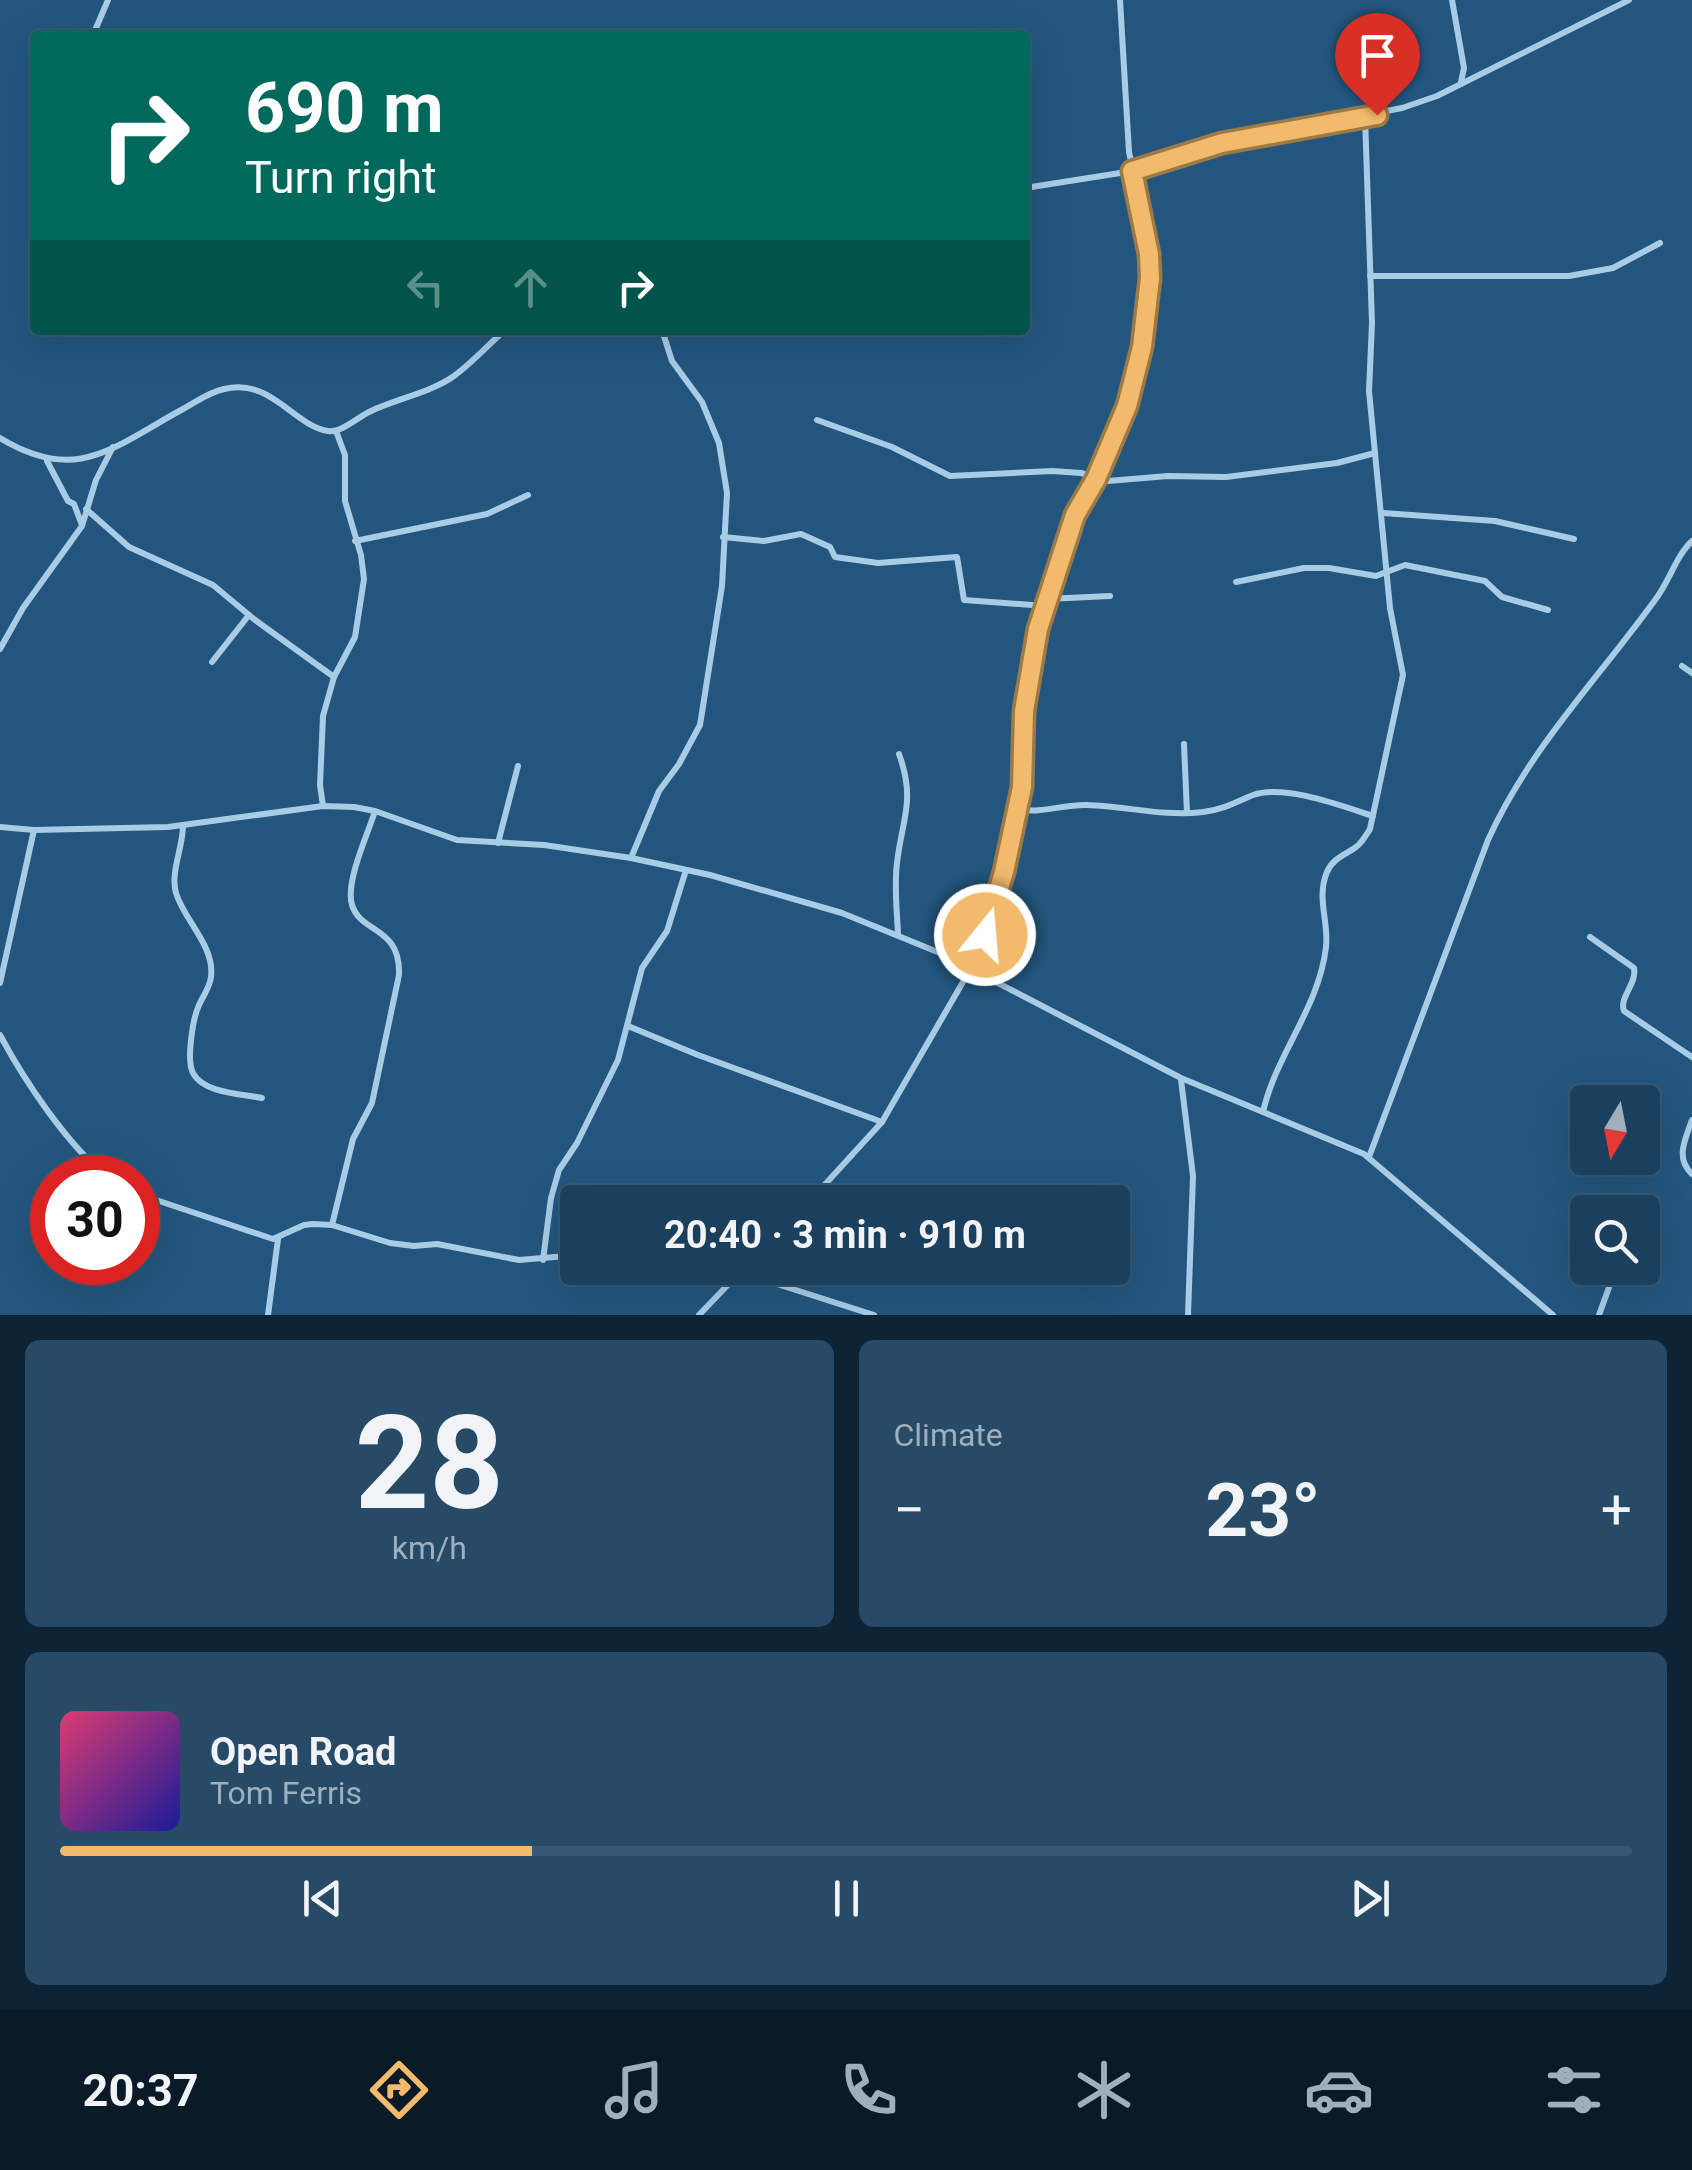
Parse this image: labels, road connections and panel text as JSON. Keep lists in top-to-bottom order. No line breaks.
{"north":"bottom","page":{"turn":["690 m","Turn right"],"limit":"30","trip":"20:40 · 3 min · 910 m","tile":[["28","km/h"],"Climate"],"heat":["−","23°","+"],"song":["Open Road","Tom Ferris"],"tabs":"20:37"}}
